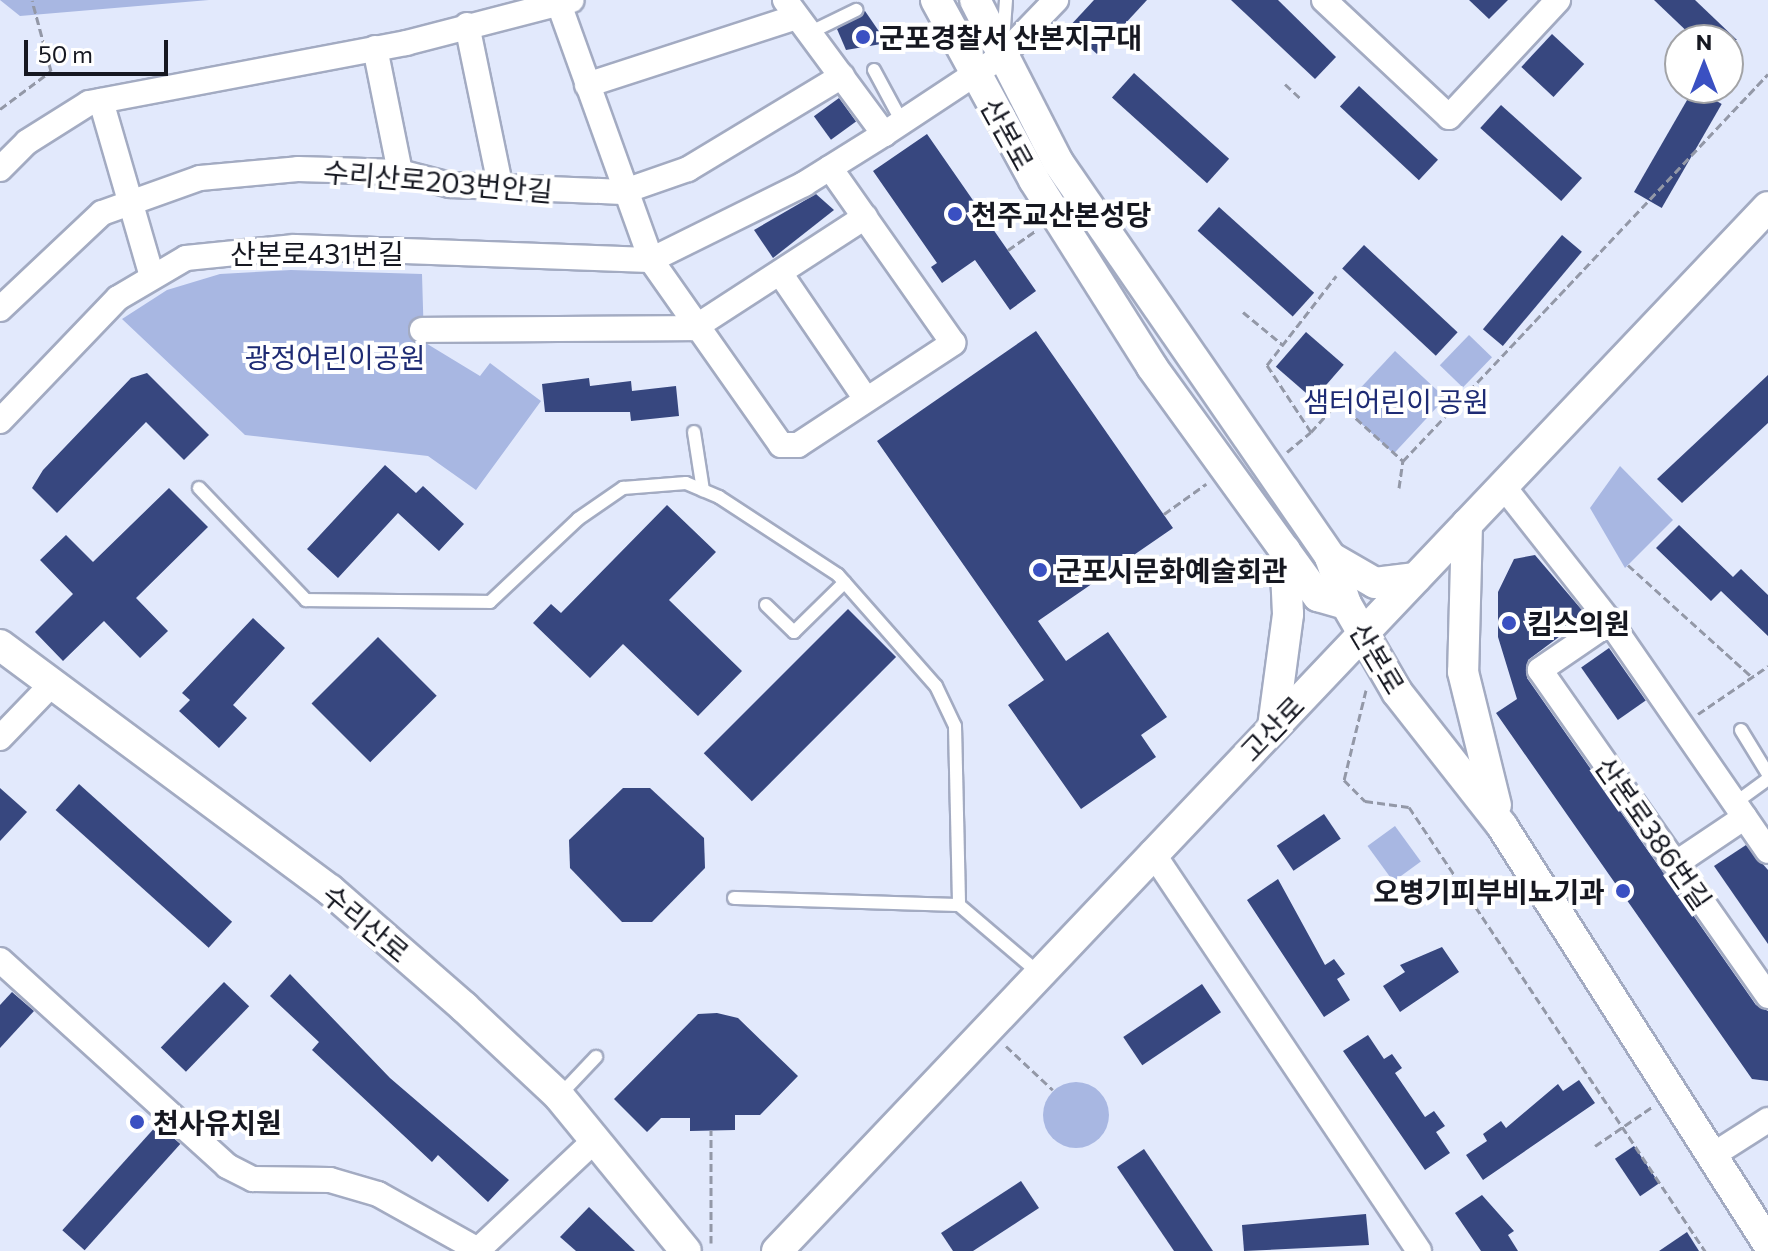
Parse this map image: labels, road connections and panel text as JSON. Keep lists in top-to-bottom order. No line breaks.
{"streets":{"street":["산본로","수리산로203번안길","산본로431번길","고산로","산본로386번길","수리산로"]},"crossings":[["산본로","산본로431번길"],["산본로","고산로"]],"parks":["광정어린이공원","샘터어린이 공원"],"places":["군포경찰서 산본지구대","천주교산본성당","군포시문화예술회관","킴스의원","오병기피부비뇨기과","천사유치원"],"scale_bar":"50 m","north":"top"}
